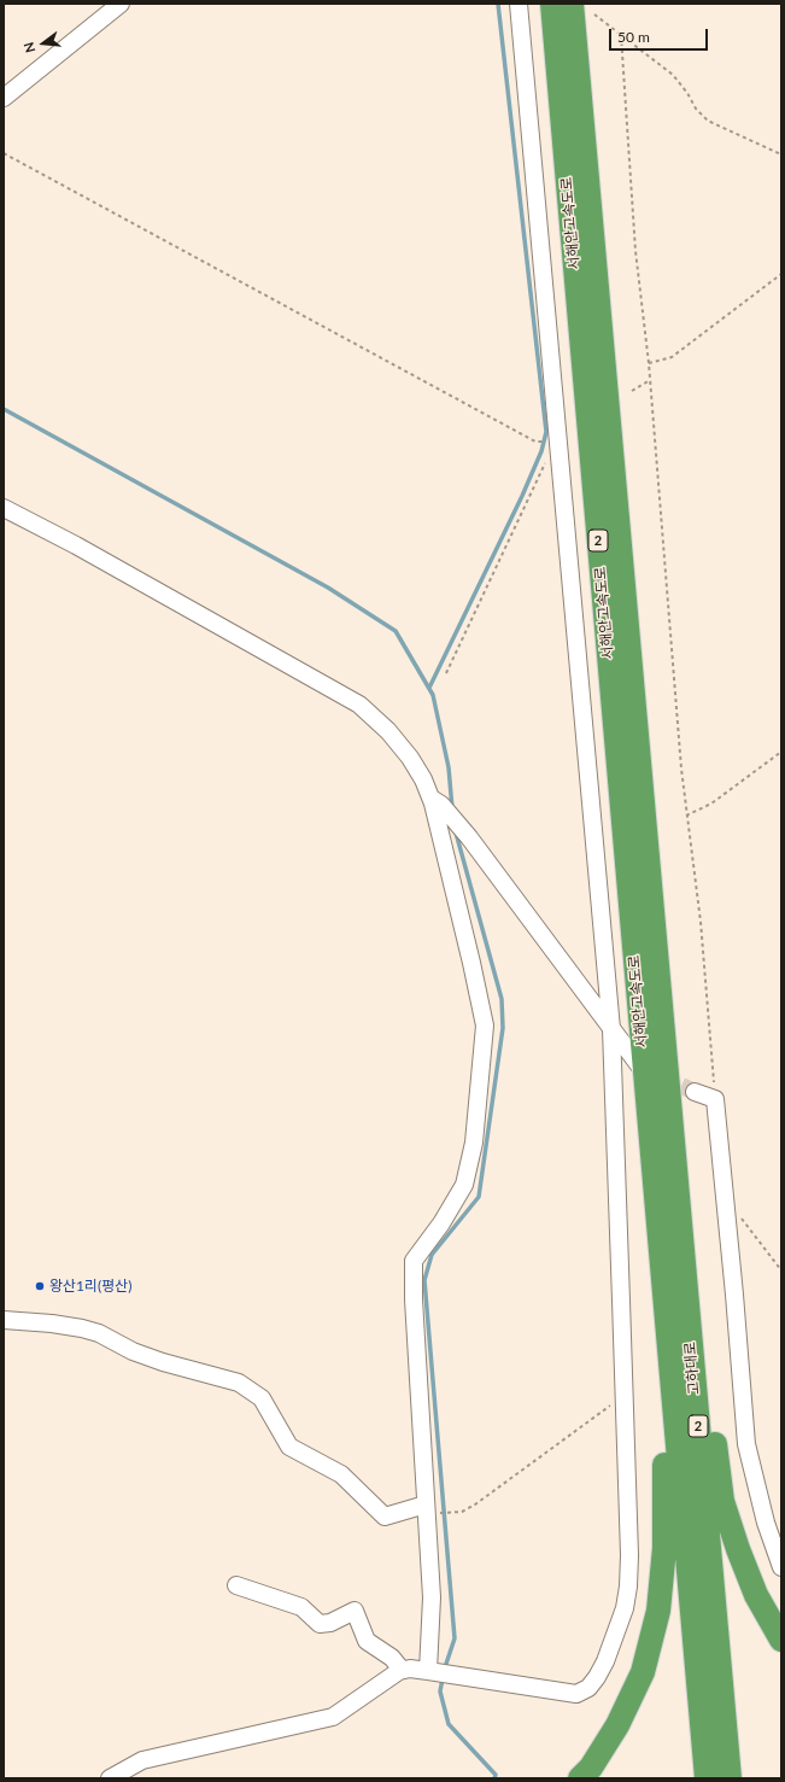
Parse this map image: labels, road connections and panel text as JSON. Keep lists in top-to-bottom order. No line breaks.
{"streets":{"highway":["서해안고속도로","2","고하대로"]},"crossings":[["서해안고속도로","고하대로"]],"places":["왕산1리(평산)"],"scale_bar":"50 m","north":"left"}
